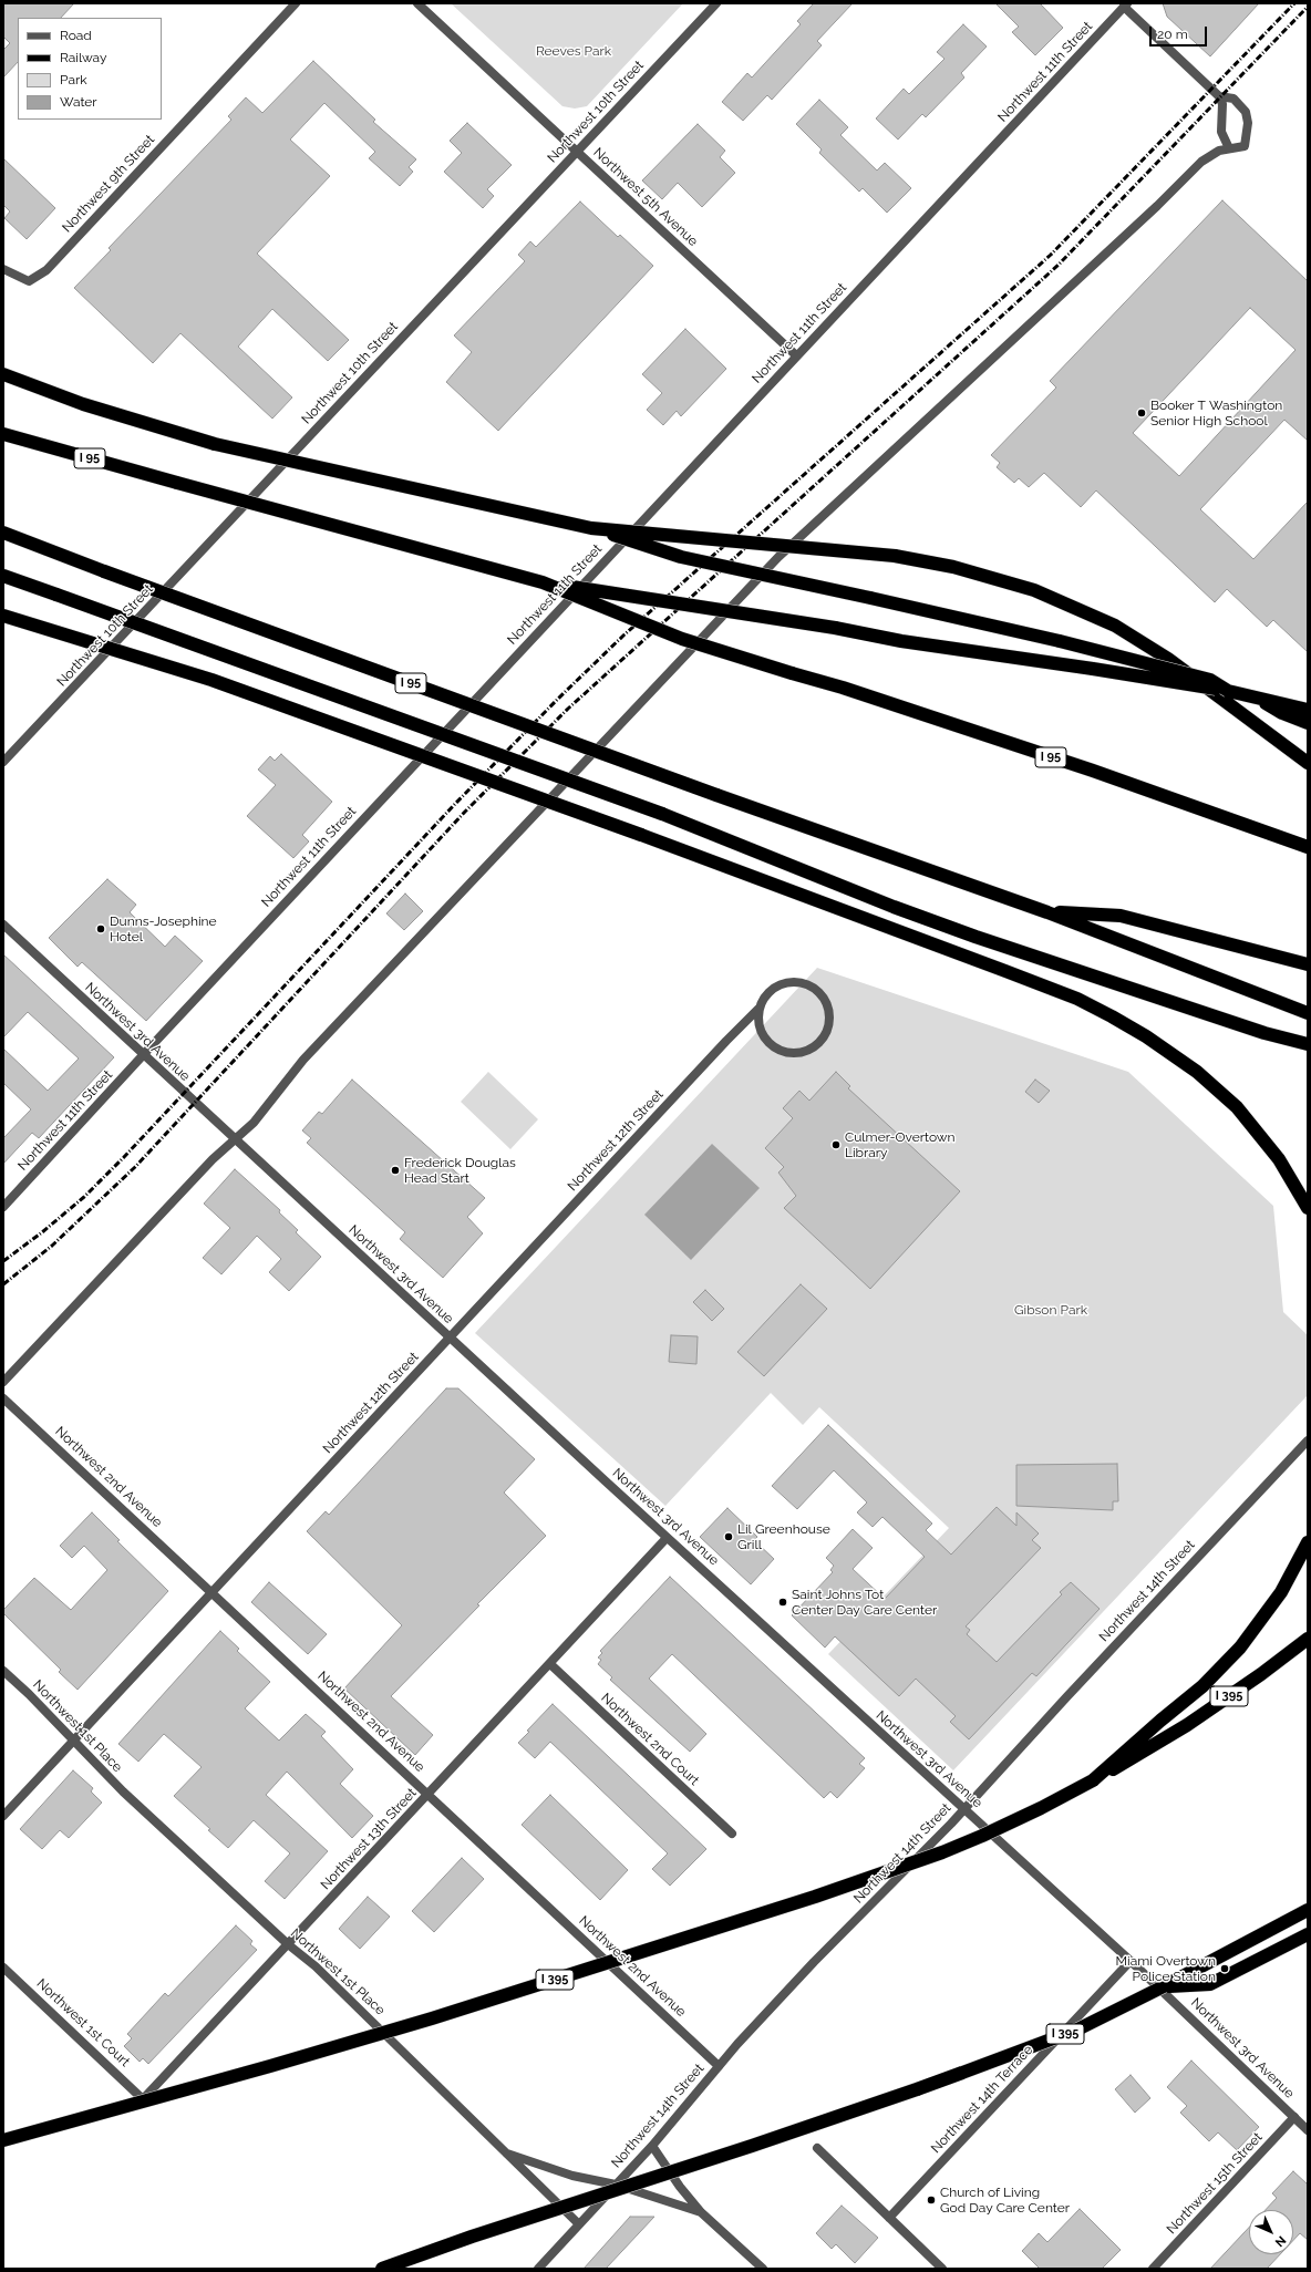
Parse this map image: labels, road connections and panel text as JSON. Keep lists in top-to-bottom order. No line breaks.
{"streets":{"highway":["I 95","I 395"],"street":["Northwest 11th Street","Northwest 10th Street","Northwest 9th Street","Northwest 5th Avenue","Northwest 3rd Avenue","Northwest 12th Street","Northwest 2nd Avenue","Northwest 14th Street","Northwest 1st Place","Northwest 2nd Court","Northwest 13th Street","Northwest 1st Court","Northwest 14th Terrace","Northwest 15th Street"]},"crossings":[["Northwest 11th Street","Northwest 5th Avenue"],["Northwest 11th Street","Northwest 3rd Avenue"],["Northwest 10th Street","Northwest 5th Avenue"],["Northwest 3rd Avenue","Northwest 12th Street"],["Northwest 3rd Avenue","Northwest 14th Street"],["Northwest 3rd Avenue","Northwest 13th Street"],["Northwest 3rd Avenue","Northwest 14th Terrace"],["Northwest 3rd Avenue","Northwest 15th Street"],["Northwest 12th Street","Northwest 2nd Avenue"],["Northwest 12th Street","Northwest 1st Place"],["Northwest 2nd Avenue","Northwest 14th Street"],["Northwest 2nd Avenue","Northwest 13th Street"],["Northwest 14th Street","Northwest 1st Place"],["Northwest 1st Place","Northwest 13th Street"],["Northwest 2nd Court","Northwest 13th Street"],["Northwest 13th Street","Northwest 1st Court"]],"parks":["Reeves Park","Gibson Park"],"places":["Booker T Washington Senior High School","Dunns-Josephine Hotel","Culmer-Overtown Library","Frederick Douglas Head Start","Lil Greenhouse Grill","Saint Johns Tot Center Day Care Center","Miami Overtown Police Station","Church of Living God Day Care Center"],"legend":["Road","Railway","Park","Water"],"scale_bar":"20 m","north":"bottom right"}
